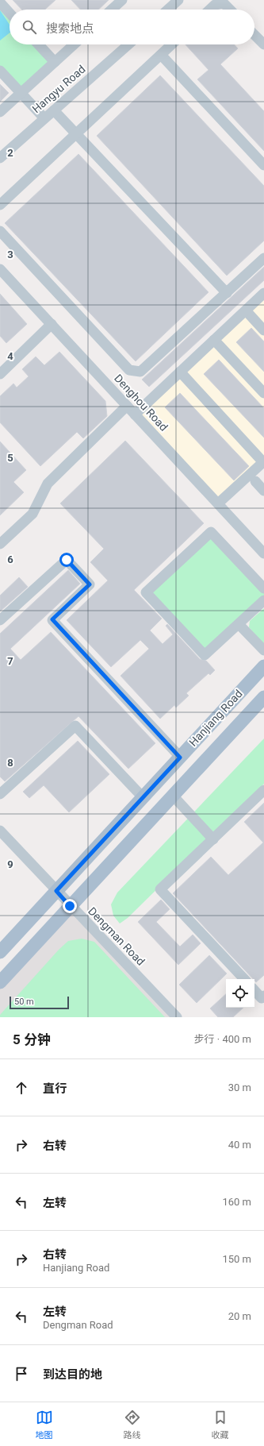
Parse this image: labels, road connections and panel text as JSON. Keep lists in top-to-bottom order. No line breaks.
{"streets":{"main road":["Hanjiang Road"],"street":["Hangyu Road","Denghou Road","Dengman Road"]},"crossings":[["Hanjiang Road","Dengman Road"]],"scale_bar":"50 m","page":{"search":"搜索地点","scale":"50 m","heading":["5 分钟","步行 · 400 m"],"list":[["直行","30 m"],["右转","40 m"],["左转","160 m"],["右转","Hanjiang Road","150 m"],["左转","Dengman Road","20 m"],"到达目的地"],"nav":["地图","路线","收藏"]},"grid":{"rows":["2","3","4","5","6","7","8","9"]}}
